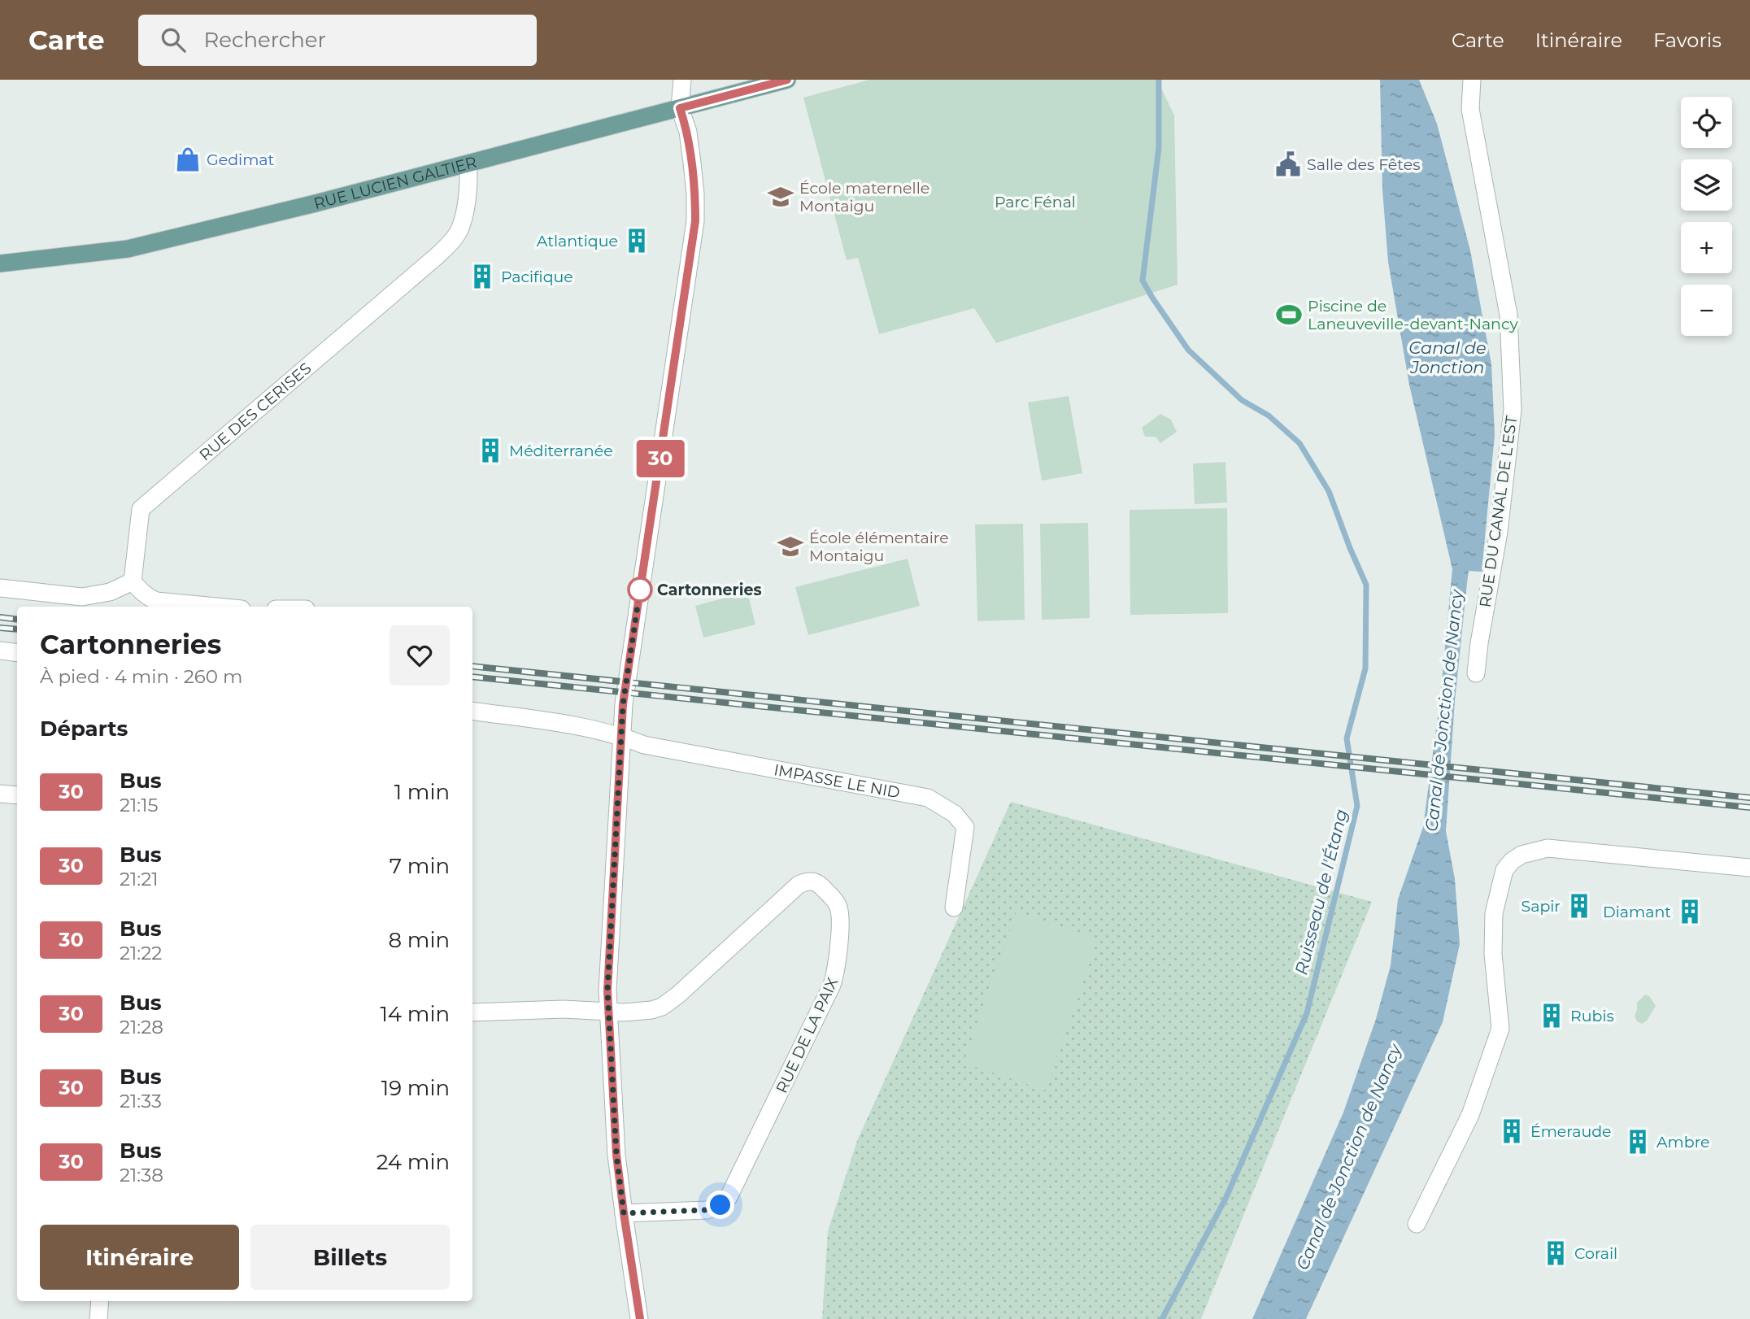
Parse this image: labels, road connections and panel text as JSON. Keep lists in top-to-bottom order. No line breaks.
{"streets":{"main road":["RUE LUCIEN GALTIER"],"street":["RUE DES CERISES","RUE DU CANAL DE L'EST","IMPASSE LE NID","RUE DE LA PAIX"]},"crossings":[["RUE LUCIEN GALTIER","RUE DES CERISES"]],"water":["Canal de Jonction","Canal de Jonction de Nancy","Ruisseau de l'Étang"],"parks":["Parc Fénal"],"places":{"shop":["Gedimat"],"public building":["Salle des Fêtes"],"school or university":["École maternelle Montaigu","École élémentaire Montaigu"],"building":["Atlantique","Pacifique","Méditerranée","Sapir","Diamant","Rubis","Émeraude","Ambre","Corail"],"sports":["Piscine de Laneuveville-devant-Nancy"],"other":["Cartonneries"]},"lines":["bus line 30"],"page":{"header":"Carte","search":"Rechercher","nav":["Carte","Itinéraire","Favoris"],"on_map":"30","map_buttons":["+","−"],"heading":[["Cartonneries","À pied · 4 min · 260 m"],"Départs"],"list":[{"mark":"30","name":"Bus","note":"21:15","value":"1 min"},{"mark":"30","name":"Bus","note":"21:21","value":"7 min"},{"mark":"30","name":"Bus","note":"21:22","value":"8 min"},{"mark":"30","name":"Bus","note":"21:28","value":"14 min"},{"mark":"30","name":"Bus","note":"21:33","value":"19 min"},{"mark":"30","name":"Bus","note":"21:38","value":"24 min"}],"buttons":["Itinéraire","Billets"]}}
